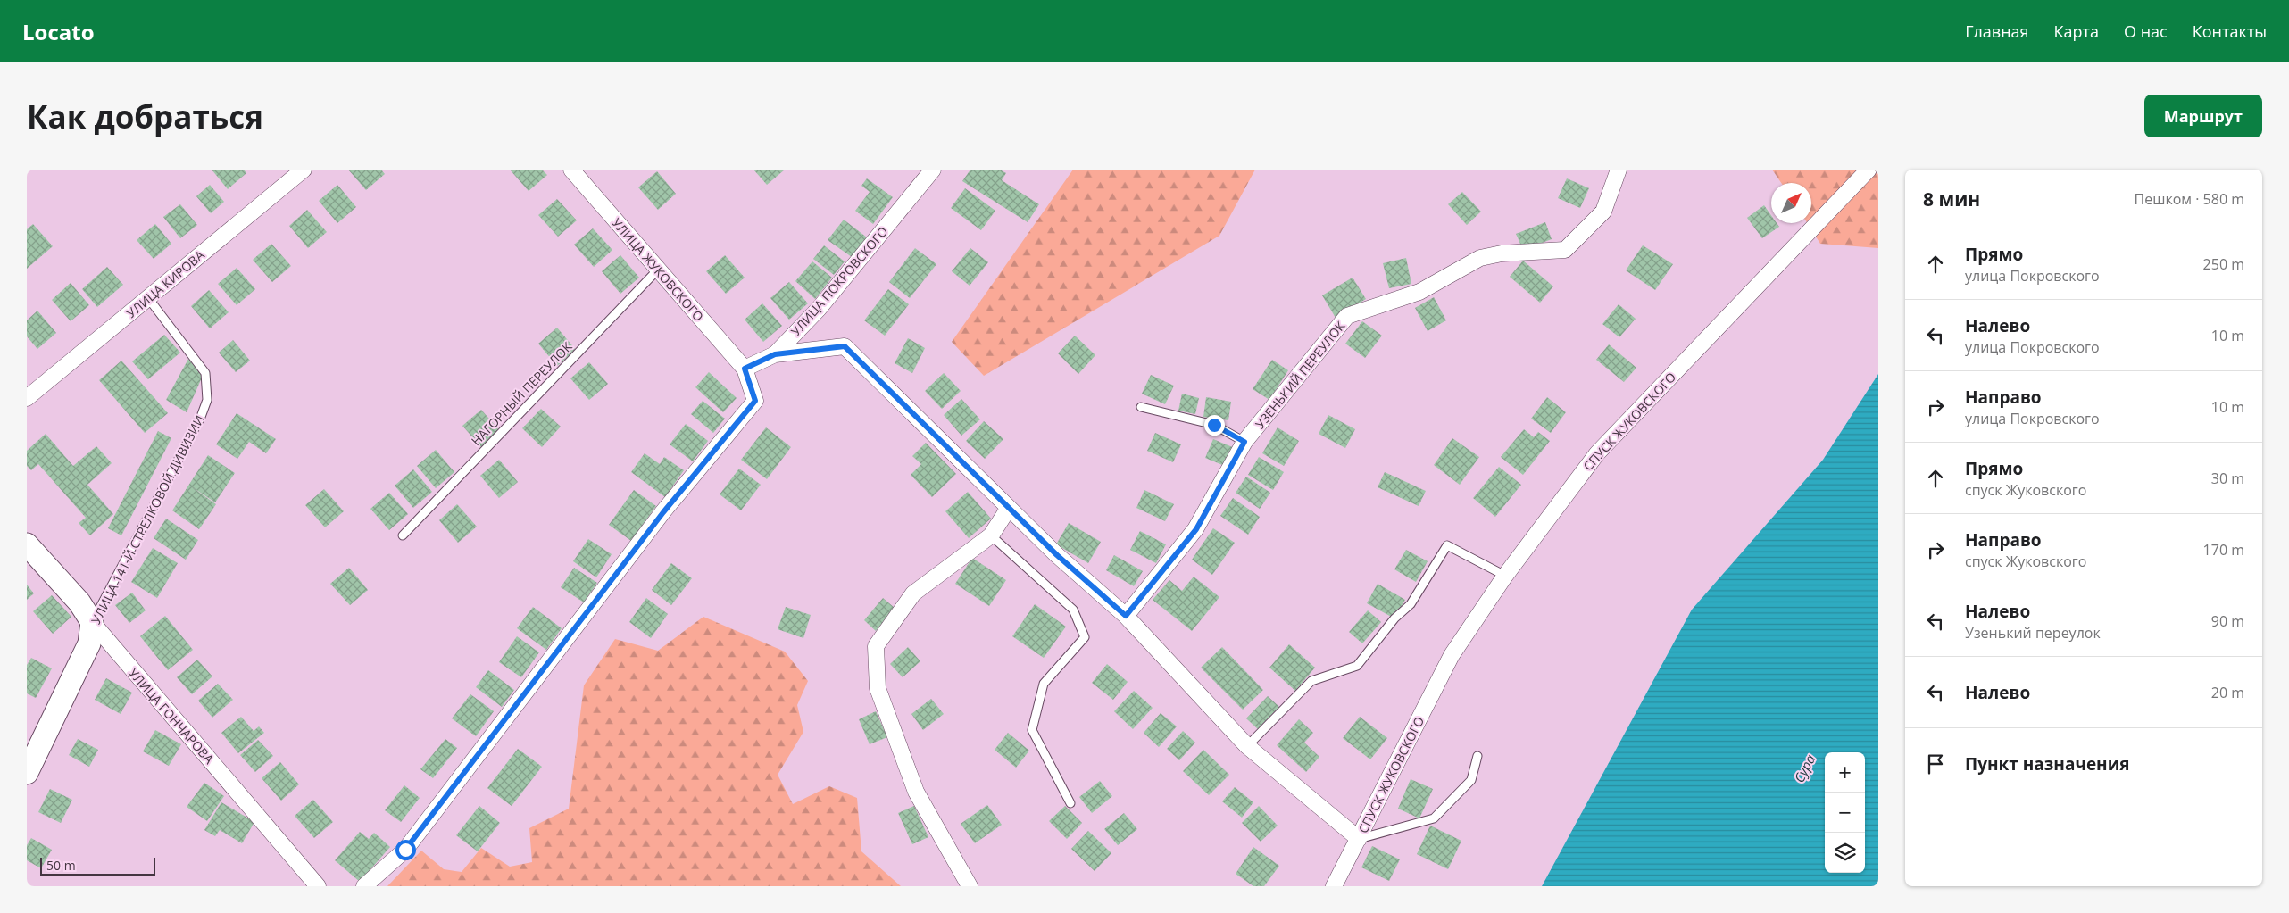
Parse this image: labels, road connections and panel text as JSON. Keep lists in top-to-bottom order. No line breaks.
{"streets":{"main road":["УЛИЦА 141-Й СТРЕЛКОВОЙ ДИВИЗИИ","УЛИЦА ГОНЧАРОВА"],"street":["УЛИЦА ЖУКОВСКОГО","УЛИЦА ПОКРОВСКОГО","УЛИЦА КИРОВА","УЗЕНЬКИЙ ПЕРЕУЛОК","СПУСК ЖУКОВСКОГО"],"lane":["НАГОРНЫЙ ПЕРЕУЛОК"]},"crossings":[["УЛИЦА ЖУКОВСКОГО","УЛИЦА ПОКРОВСКОГО"],["УЛИЦА ЖУКОВСКОГО","НАГОРНЫЙ ПЕРЕУЛОК"],["УЛИЦА ПОКРОВСКОГО","СПУСК ЖУКОВСКОГО"],["УЛИЦА КИРОВА","УЛИЦА 141-Й СТРЕЛКОВОЙ ДИВИЗИИ"],["УЗЕНЬКИЙ ПЕРЕУЛОК","СПУСК ЖУКОВСКОГО"],["УЛИЦА 141-Й СТРЕЛКОВОЙ ДИВИЗИИ","УЛИЦА ГОНЧАРОВА"]],"water":["Сура"],"scale_bar":"50 m","north":"top right","page":{"header":"Locato","nav":["Главная","Карта","О нас","Контакты"],"buttons":"Маршрут","title":"Как добраться","heading":["8 мин","Пешком · 580 m"],"list":[["Прямо","улица Покровского","250 m"],["Налево","улица Покровского","10 m"],["Направо","улица Покровского","10 m"],["Прямо","спуск Жуковского","30 m"],["Направо","спуск Жуковского","170 m"],["Налево","Узенький переулок","90 m"],["Налево","20 m"],"Пункт назначения"],"map_buttons":["+","−"],"scale":"50 m"}}
